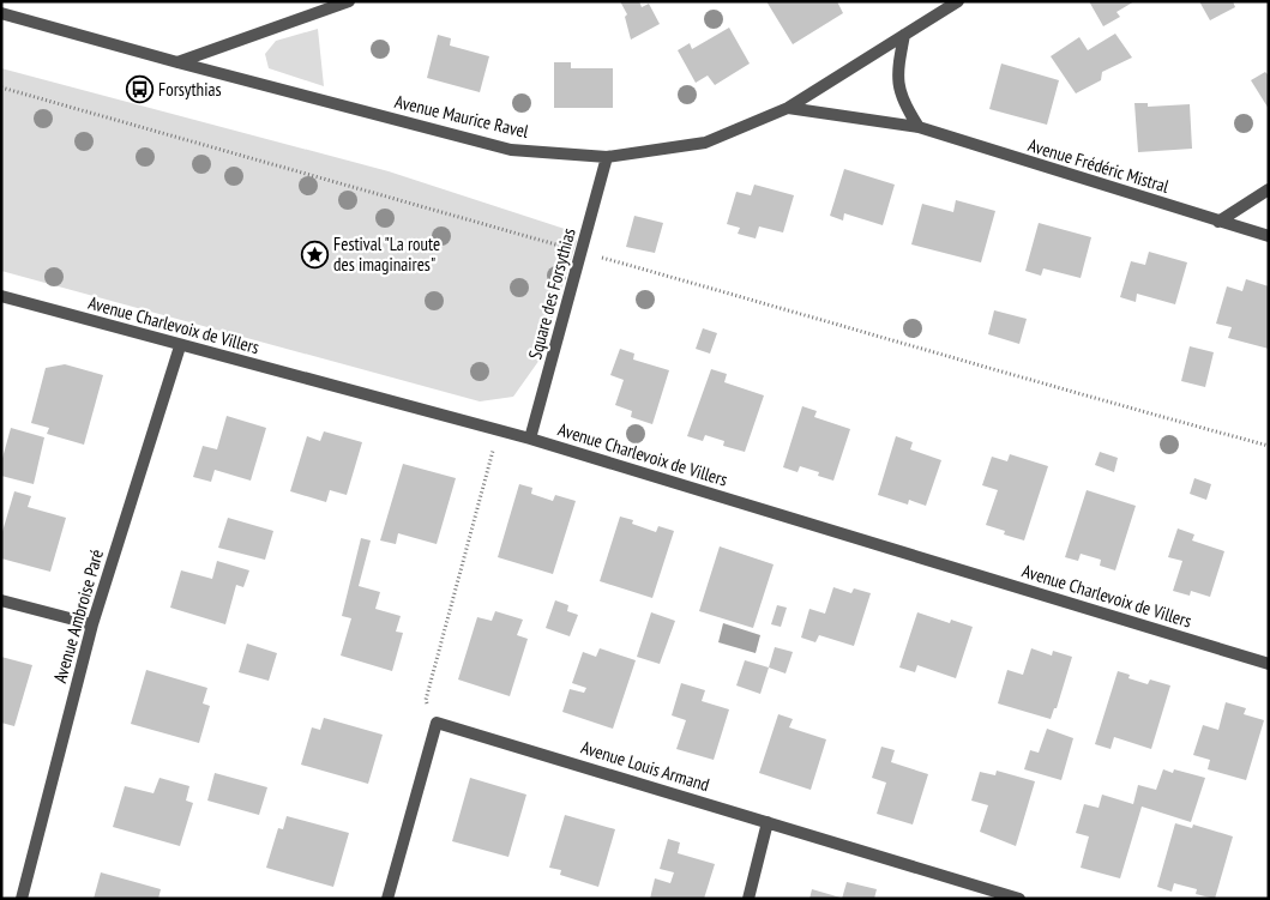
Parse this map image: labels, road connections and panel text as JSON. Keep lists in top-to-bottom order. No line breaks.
{"streets":{"street":["Avenue Maurice Ravel","Avenue Frédéric Mistral","Square des Forsythias","Avenue Charlevoix de Villers","Avenue Ambroise Paré","Avenue Louis Armand"]},"crossings":[["Avenue Maurice Ravel","Avenue Frédéric Mistral"],["Avenue Maurice Ravel","Square des Forsythias"],["Square des Forsythias","Avenue Charlevoix de Villers"],["Avenue Charlevoix de Villers","Avenue Ambroise Paré"]],"places":{"bus stop":["Forsythias"],"place":["Festival \"La route des imaginaires\""]}}
